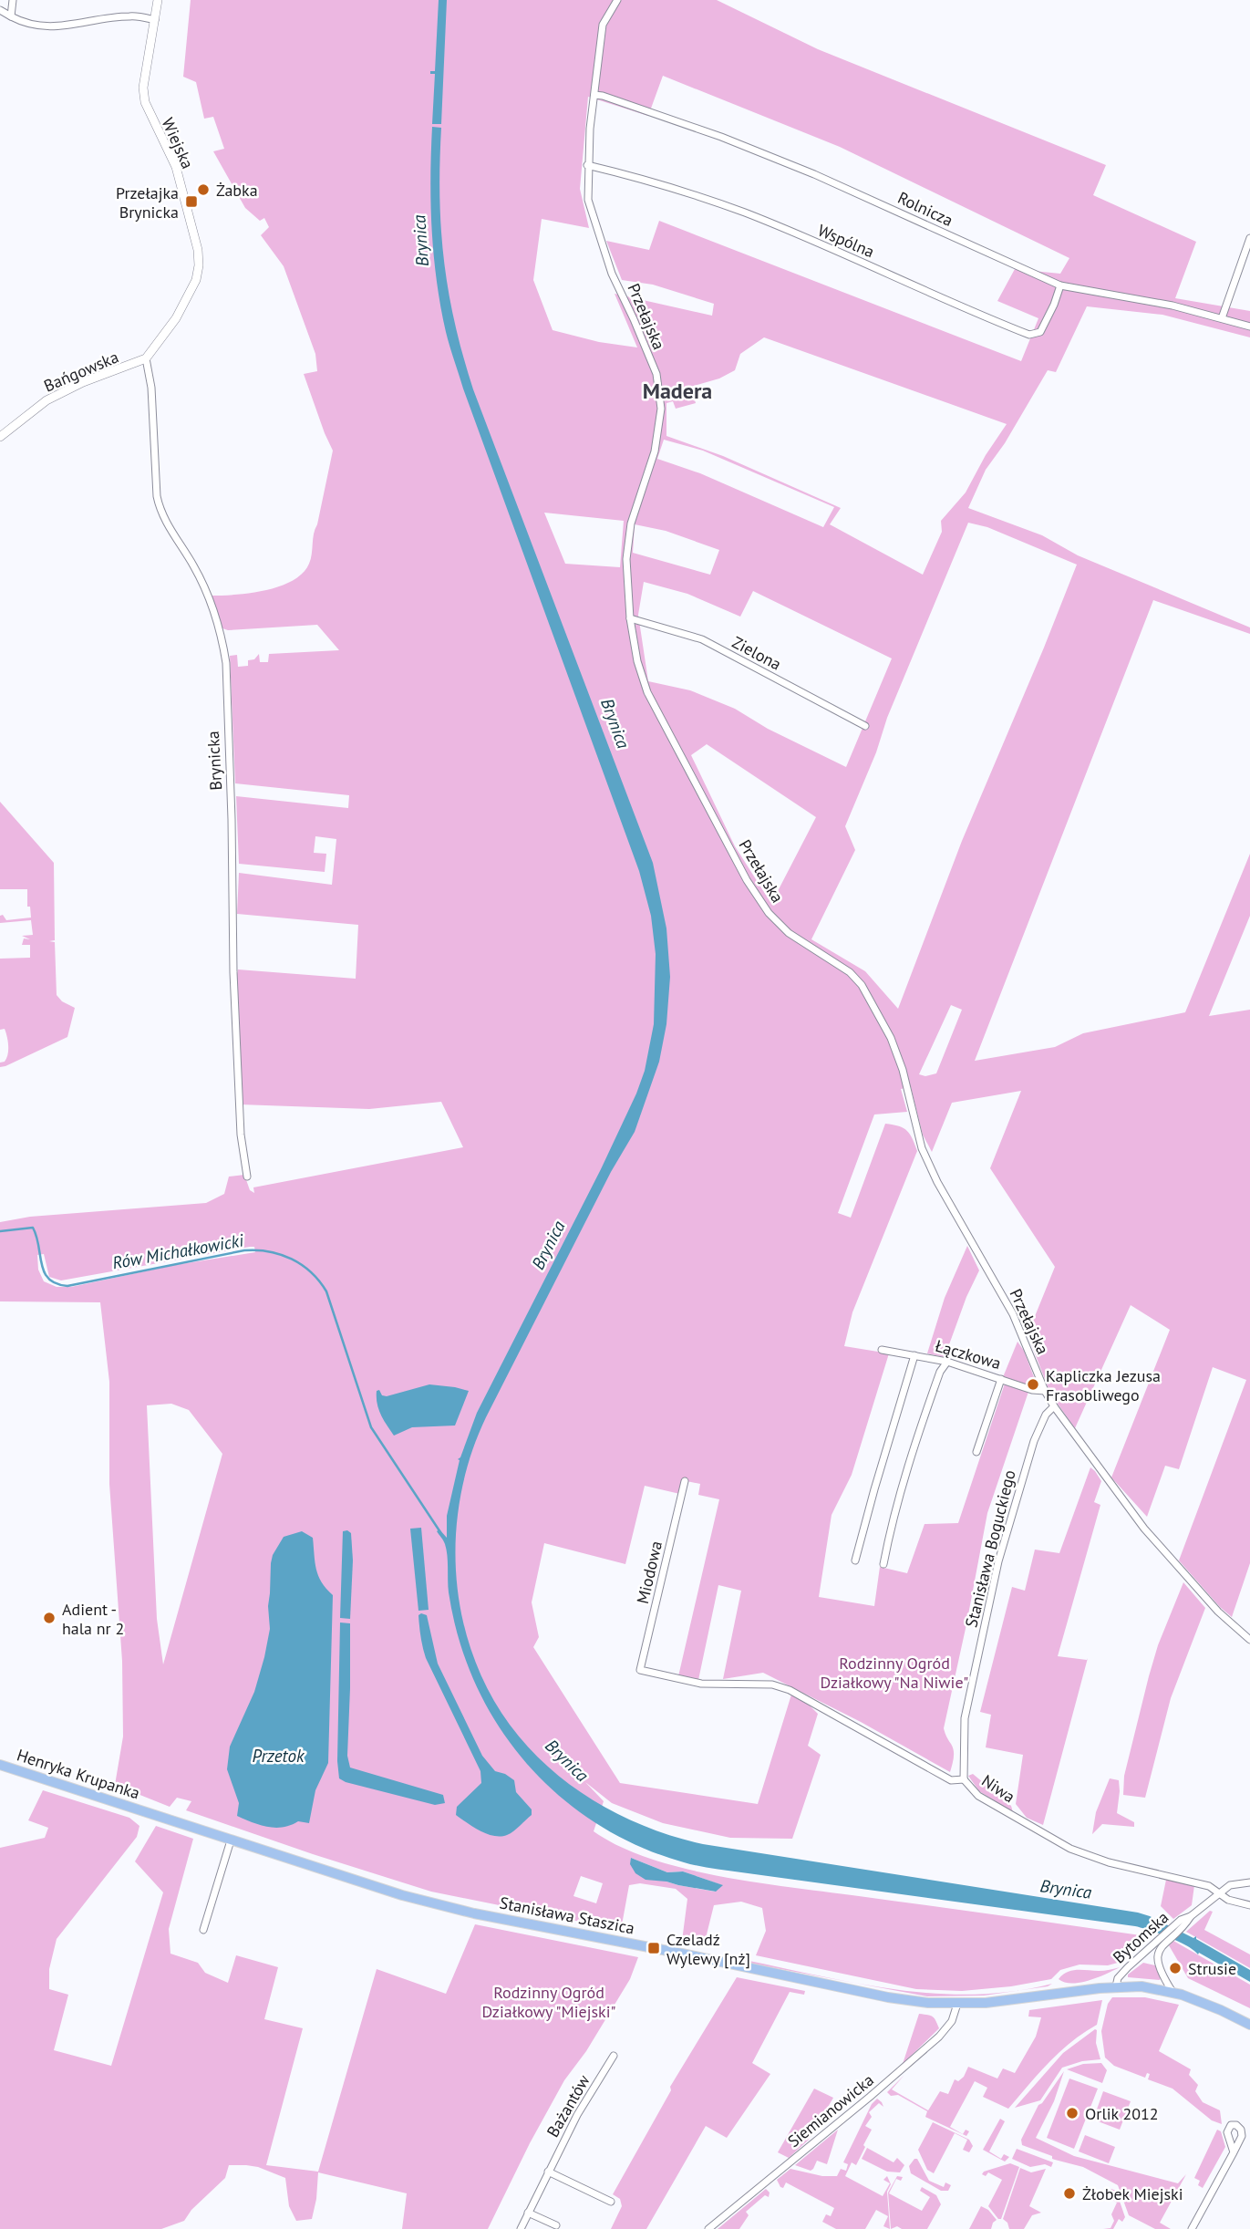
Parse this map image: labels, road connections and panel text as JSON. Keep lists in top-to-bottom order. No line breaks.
{"streets":{"main road":["Henryka Krupanka","Stanisława Staszica"],"street":["Wiejska","Rolnicza","Wspólna","Przełajska","Bańgowska","Zielona","Brynicka","Łączkowa","Stanisława Boguckiego","Miodowa","Niwa","Bytomska","Bażantów","Siemianowicka"]},"crossings":[["Wiejska","Bańgowska"],["Wiejska","Brynicka"],["Rolnicza","Wspólna"],["Rolnicza","Przełajska"],["Wspólna","Przełajska"],["Przełajska","Zielona"],["Przełajska","Łączkowa"],["Przełajska","Stanisława Boguckiego"],["Bańgowska","Brynicka"],["Stanisława Boguckiego","Niwa"],["Miodowa","Niwa"],["Henryka Krupanka","Stanisława Staszica"],["Niwa","Bytomska"],["Stanisława Staszica","Bytomska"],["Stanisława Staszica","Siemianowicka"]],"districts":["Madera"],"water":["Brynica","Rów Michałkowicki","Przetok"],"parks":["Rodzinny Ogród Działkowy \"Na Niwie\"","Rodzinny Ogród Działkowy \"Miejski\""],"places":{"other":["Żabka","Kapliczka Jezusa Frasobliwego","Adient - hala nr 2","Strusie","Orlik 2012","Żłobek Miejski"],"transit":["Przełajka Brynicka","Czeladź Wylewy [nż]"]}}
